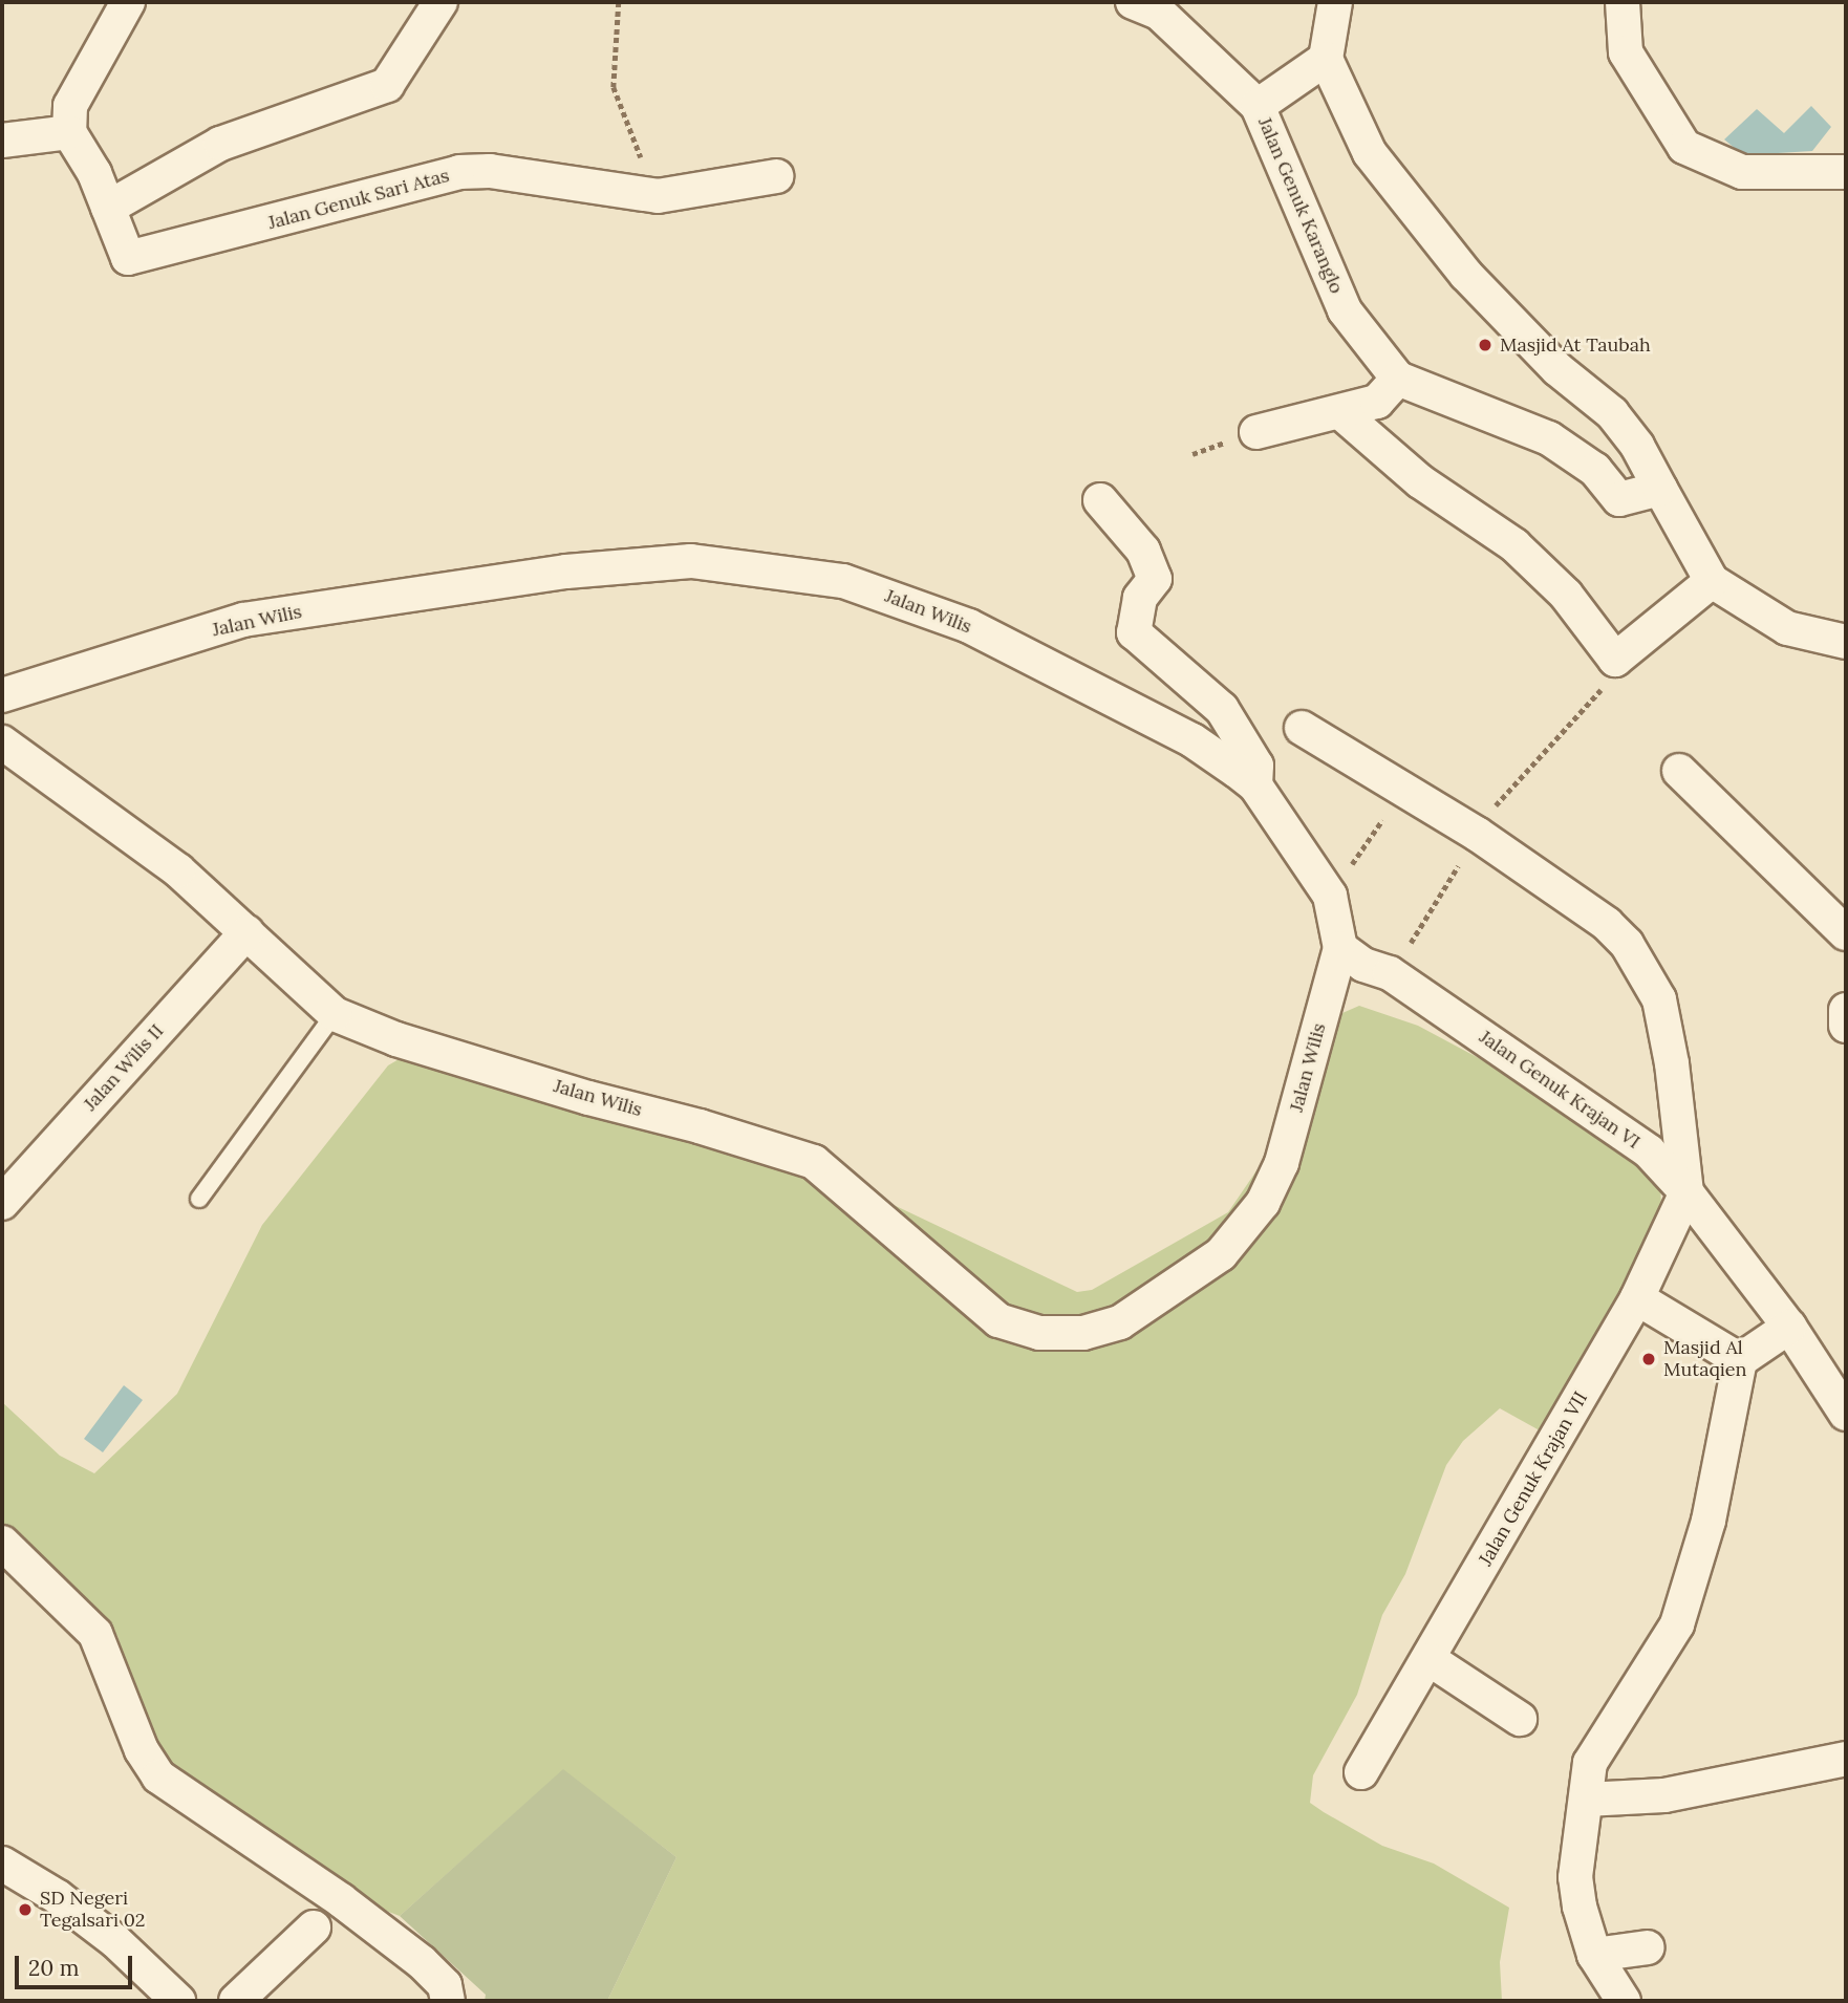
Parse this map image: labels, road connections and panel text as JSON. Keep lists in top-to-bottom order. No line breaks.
{"streets":{"street":["Jalan Genuk Sari Atas","Jalan Genuk Karanglo","Jalan Wilis","Jalan Wilis II","Jalan Genuk Krajan VI","Jalan Genuk Krajan VII"]},"crossings":[["Jalan Wilis","Jalan Wilis II"],["Jalan Wilis","Jalan Genuk Krajan VI"],["Jalan Genuk Krajan VI","Jalan Genuk Krajan VII"]],"places":["Masjid At Taubah","Masjid Al Mutaqien","SD Negeri Tegalsari 02"],"scale_bar":"20 m"}
